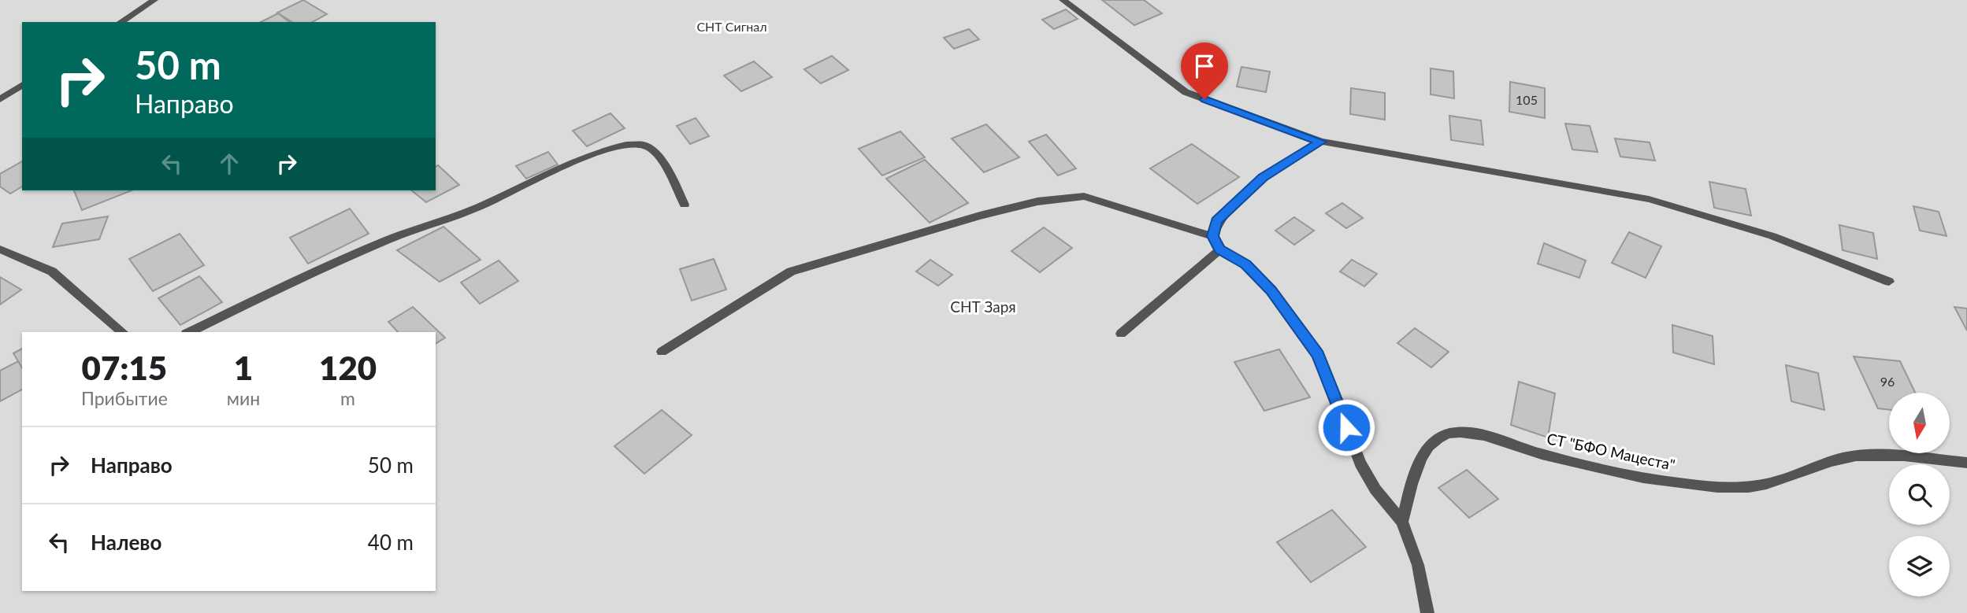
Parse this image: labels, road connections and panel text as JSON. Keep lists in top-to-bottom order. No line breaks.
{"streets":{"street":["СТ \"БФО Мацеста\""]},"parks":["СНТ Сигнал","СНТ Заря"],"house_numbers":["105","96"],"north":"bottom","page":{"turn":["50 m","Направо"],"eta":["07:15","Прибытие","1","мин","120","m"],"list":[{"name":"Направо","value":"50 m"},{"name":"Налево","value":"40 m"}]}}
